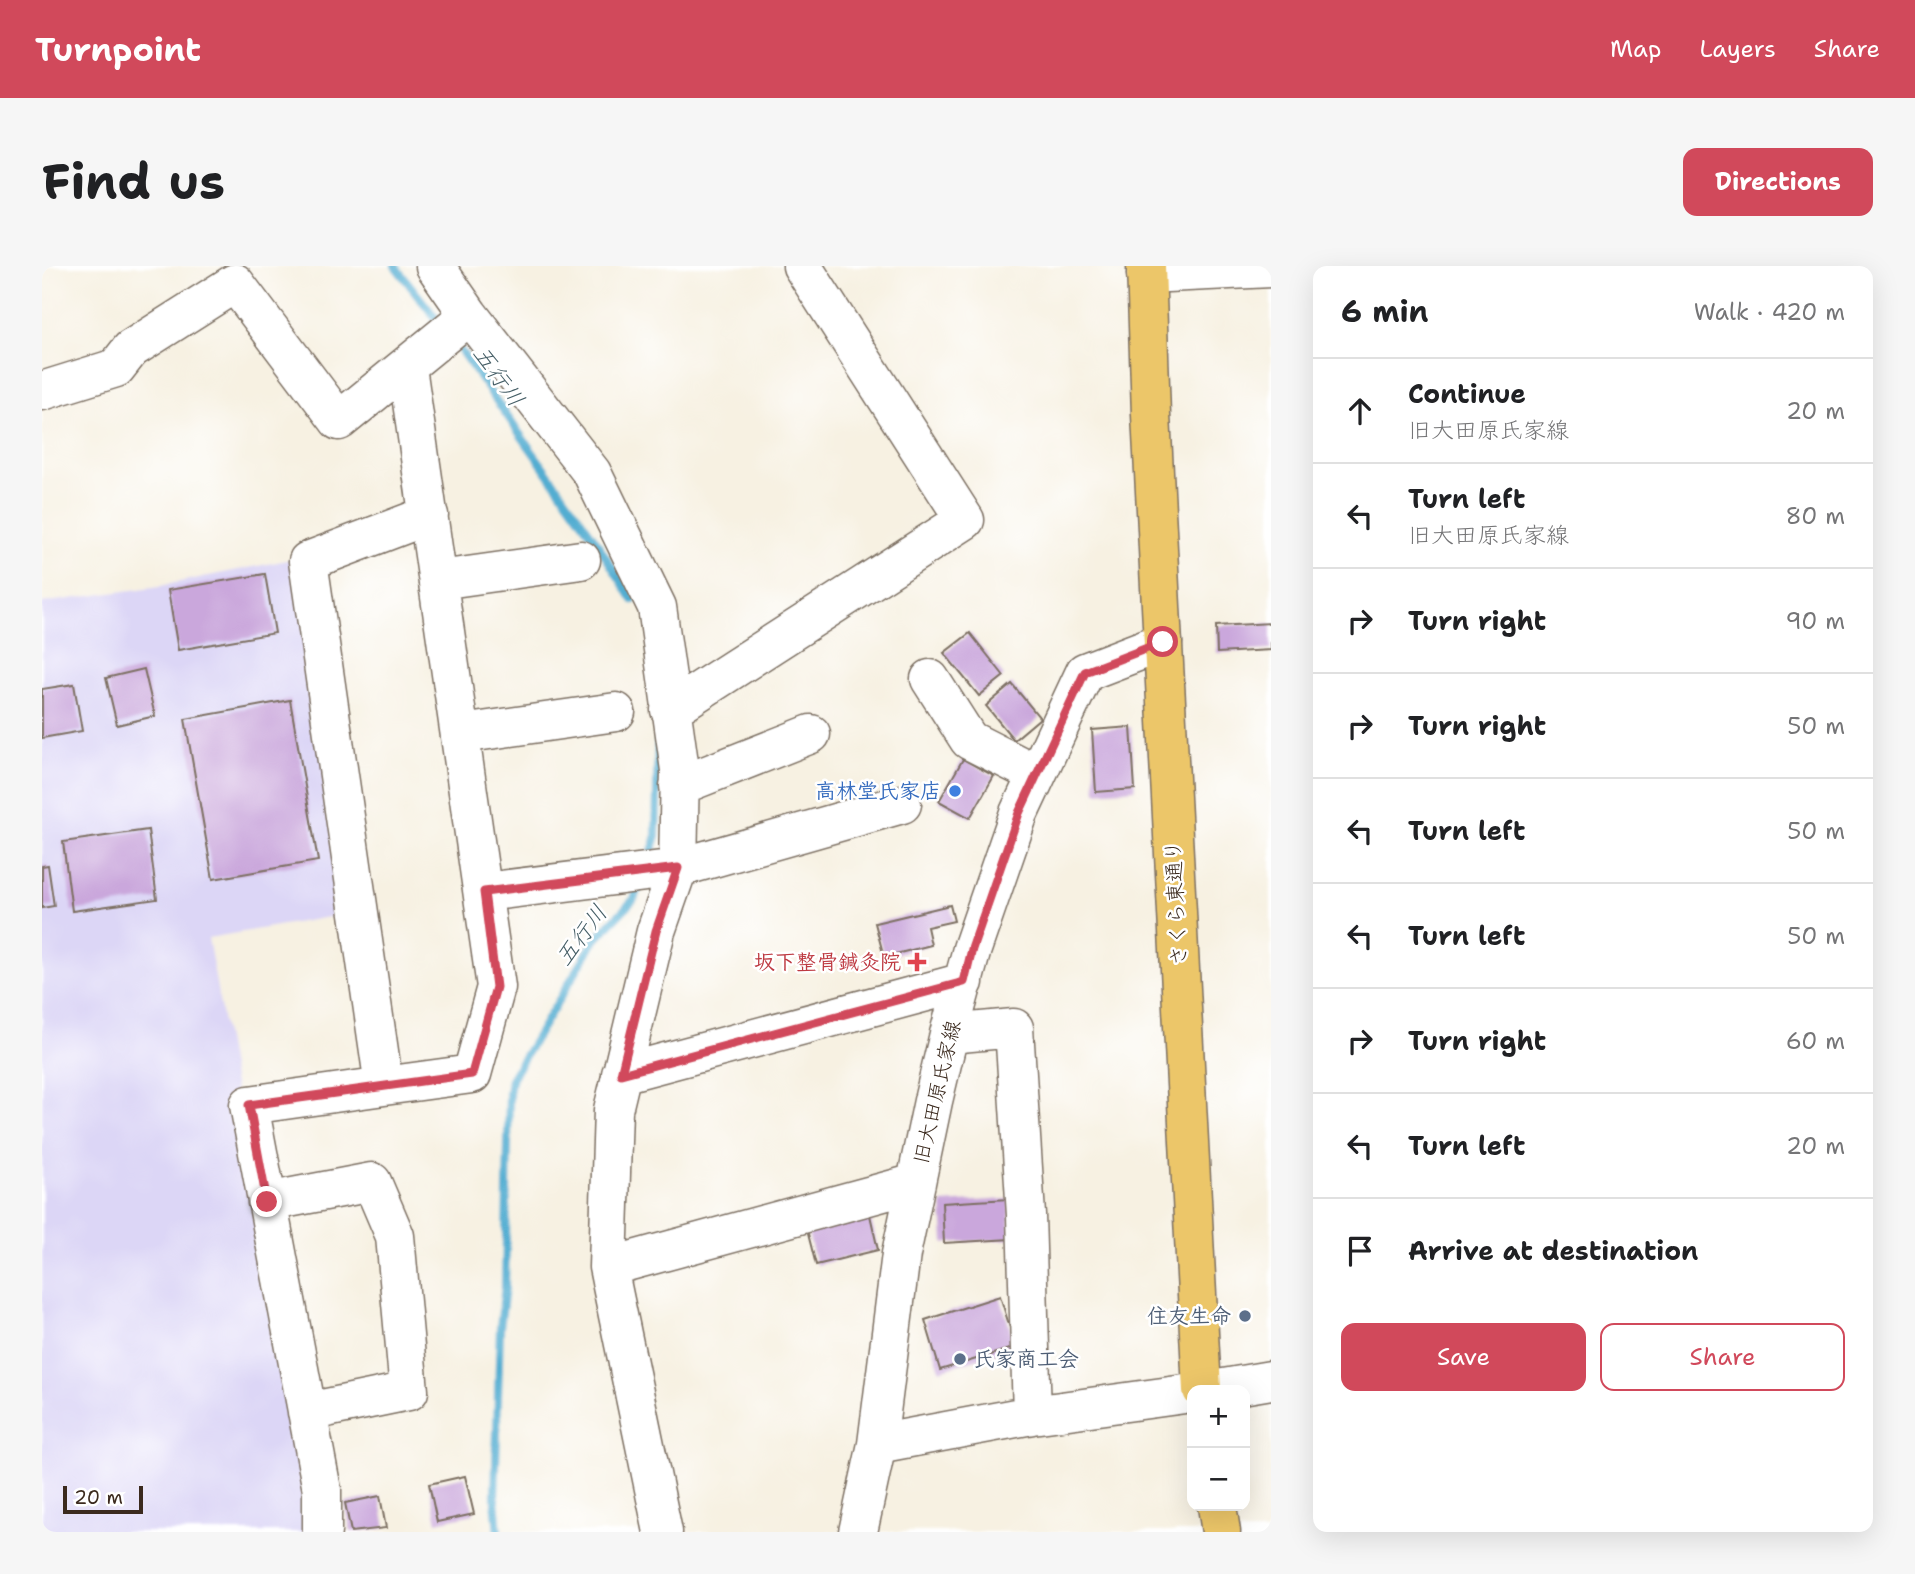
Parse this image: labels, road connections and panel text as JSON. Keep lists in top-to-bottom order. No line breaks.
{"streets":{"main road":["さくら東通り"],"street":["旧大田原氏家線"]},"crossings":[["さくら東通り","旧大田原氏家線"]],"water":["五行川"],"places":{"other":["高林堂氏家店","住友生命","氏家商工会"],"health":["坂下整骨鍼灸院"]},"scale_bar":"20 m","page":{"header":"Turnpoint","nav":["Map","Layers","Share"],"buttons":["Directions",["Save","Share"]],"title":"Find us","heading":["6 min","Walk · 420 m"],"list":[["Continue","旧大田原氏家線","20 m"],["Turn left","旧大田原氏家線","80 m"],["Turn right","90 m"],["Turn right","50 m"],["Turn left","50 m"],["Turn left","50 m"],["Turn right","60 m"],["Turn left","20 m"],"Arrive at destination"],"map_buttons":["+","−"],"scale":"20 m"}}
